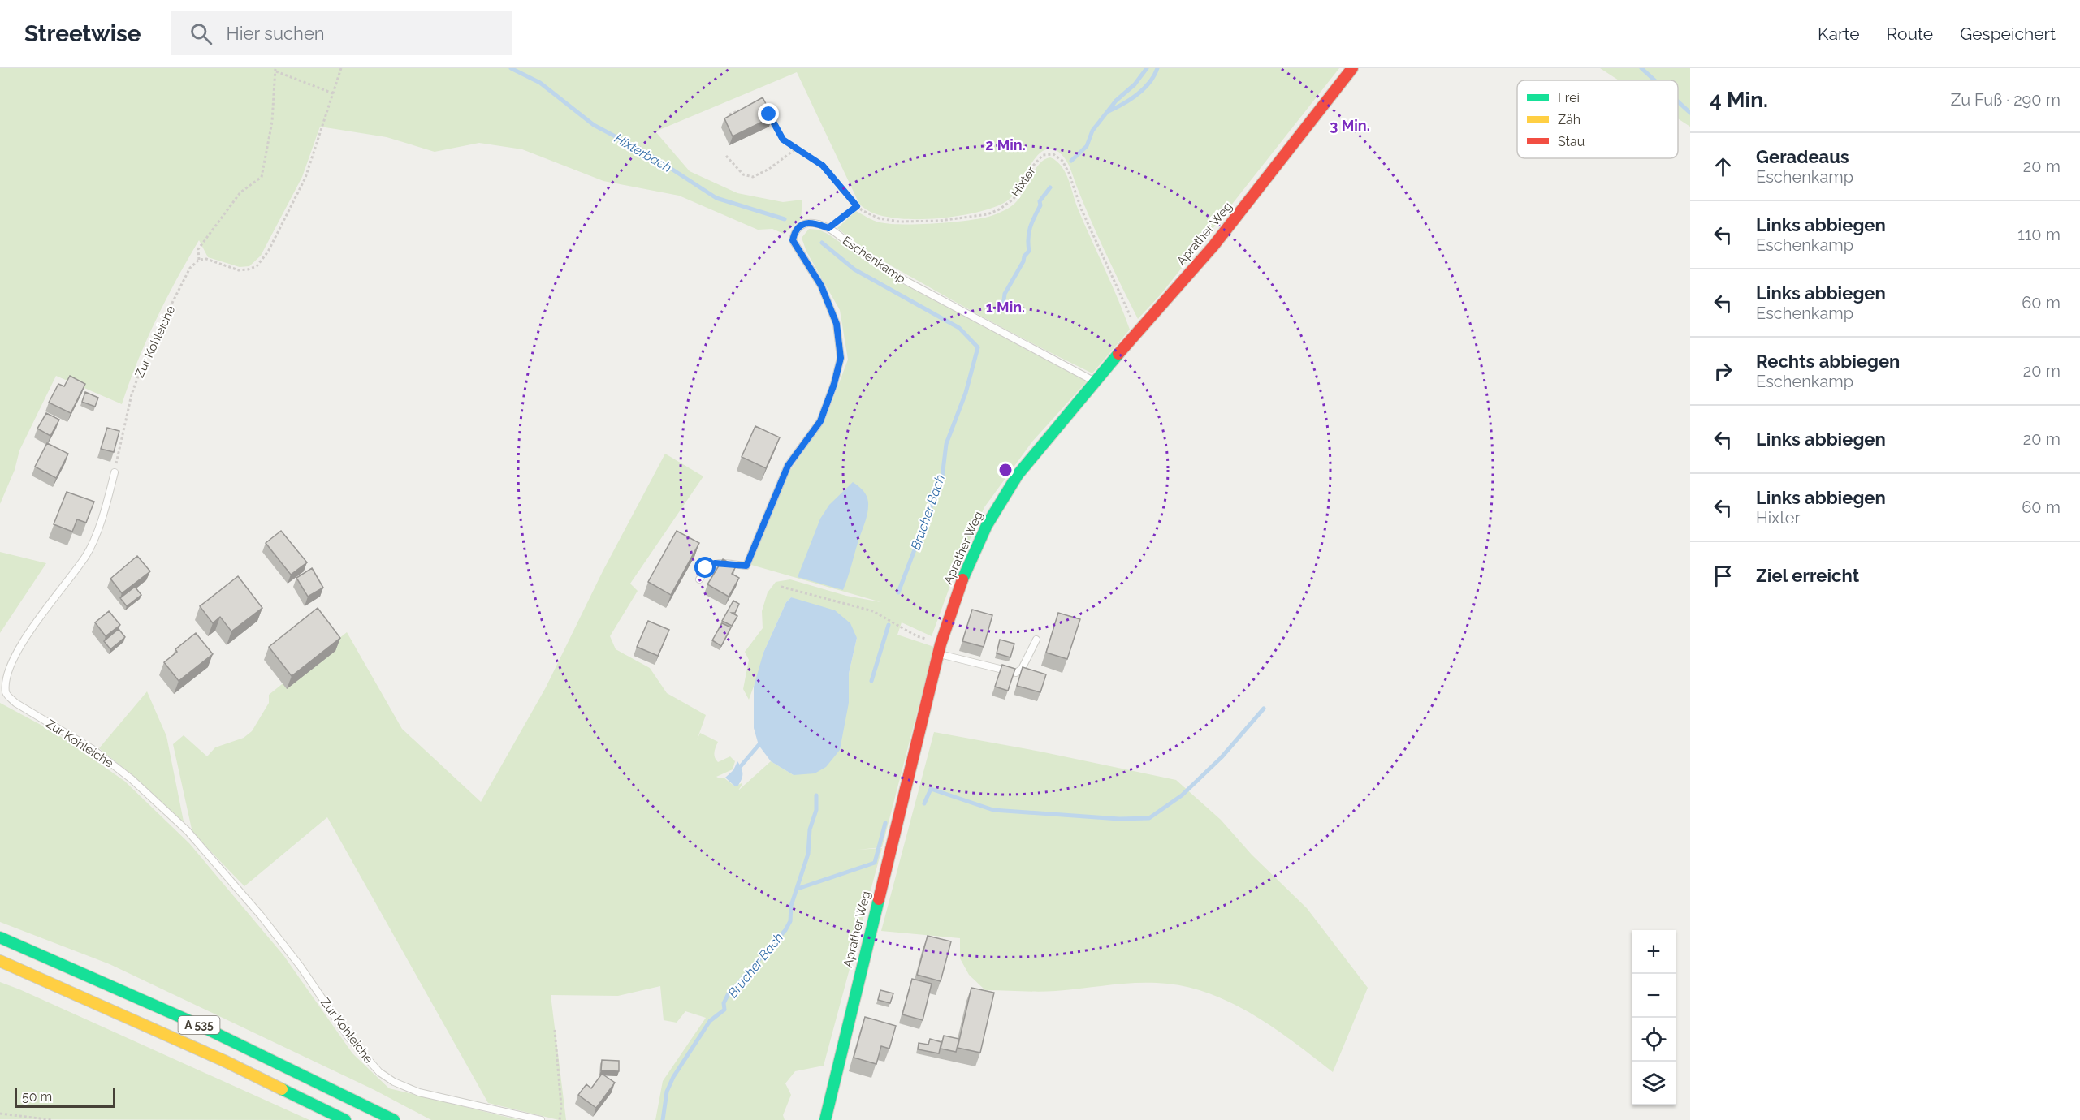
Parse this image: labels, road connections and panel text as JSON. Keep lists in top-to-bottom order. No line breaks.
{"streets":{"main road":["Aprather Weg","A 535"],"lane":["Eschenkamp","Zur Kohleiche"],"path":["Hixter"]},"crossings":[["Hixter","Aprather Weg"],["Aprather Weg","Eschenkamp"]],"water":["Hixterbach","Brucher Bach"],"legend":["Frei","Zäh","Stau"],"scale_bar":"50 m","page":{"header":"Streetwise","search":"Hier suchen","nav":["Karte","Route","Gespeichert"],"heading":["4 Min.","Zu Fuß · 290 m"],"list":[["Geradeaus","Eschenkamp","20 m"],["Links abbiegen","Eschenkamp","110 m"],["Links abbiegen","Eschenkamp","60 m"],["Rechts abbiegen","Eschenkamp","20 m"],["Links abbiegen","20 m"],["Links abbiegen","Hixter","60 m"],"Ziel erreicht"],"map_buttons":["+","−"],"scale":"50 m"},"rings":["3 Min.","2 Min.","1 Min."]}
